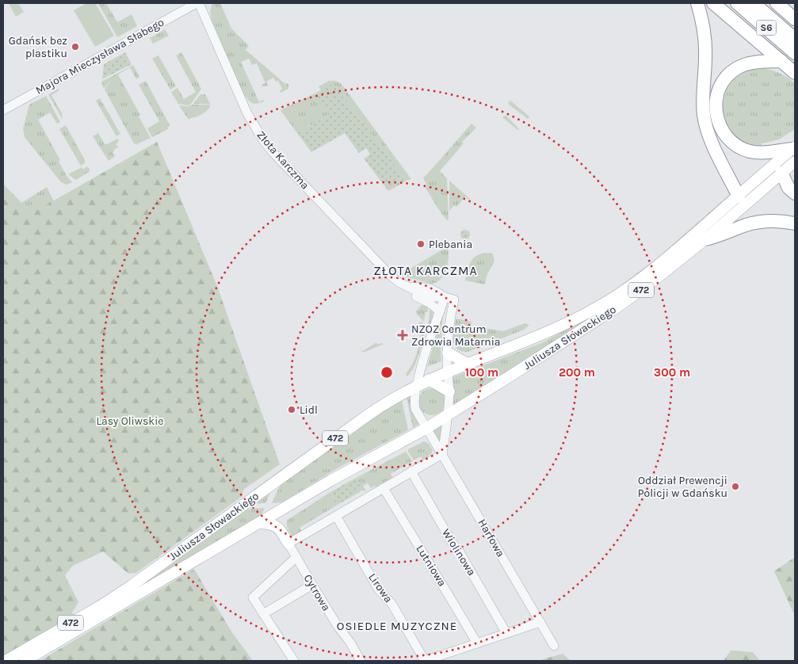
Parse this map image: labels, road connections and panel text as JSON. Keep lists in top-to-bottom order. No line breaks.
{"streets":{"highway":["S6"],"main road":["472","Juliusza Słowackiego"],"street":["Majora Mieczysława Słabego","Złota Karczma","Harfowa","Wiolinowa","Lutniowa","Lirowa","Cytrowa"]},"crossings":[["Majora Mieczysława Słabego","Złota Karczma"],["Złota Karczma","472"],["Złota Karczma","Juliusza Słowackiego"],["Złota Karczma","Harfowa"],["472","Juliusza Słowackiego"],["472","Harfowa"],["Juliusza Słowackiego","Harfowa"]],"districts":["ZŁOTA KARCZMA","OSIEDLE MUZYCZNE"],"parks":["Lasy Oliwskie"],"places":{"other":["Gdańsk bez plastiku","Plebania","Lidl","Oddział Prewencji Policji w Gdańsku"],"health":["NZOZ Centrum Zdrowia Matarnia"]},"rings":["100 m","200 m","300 m"]}
